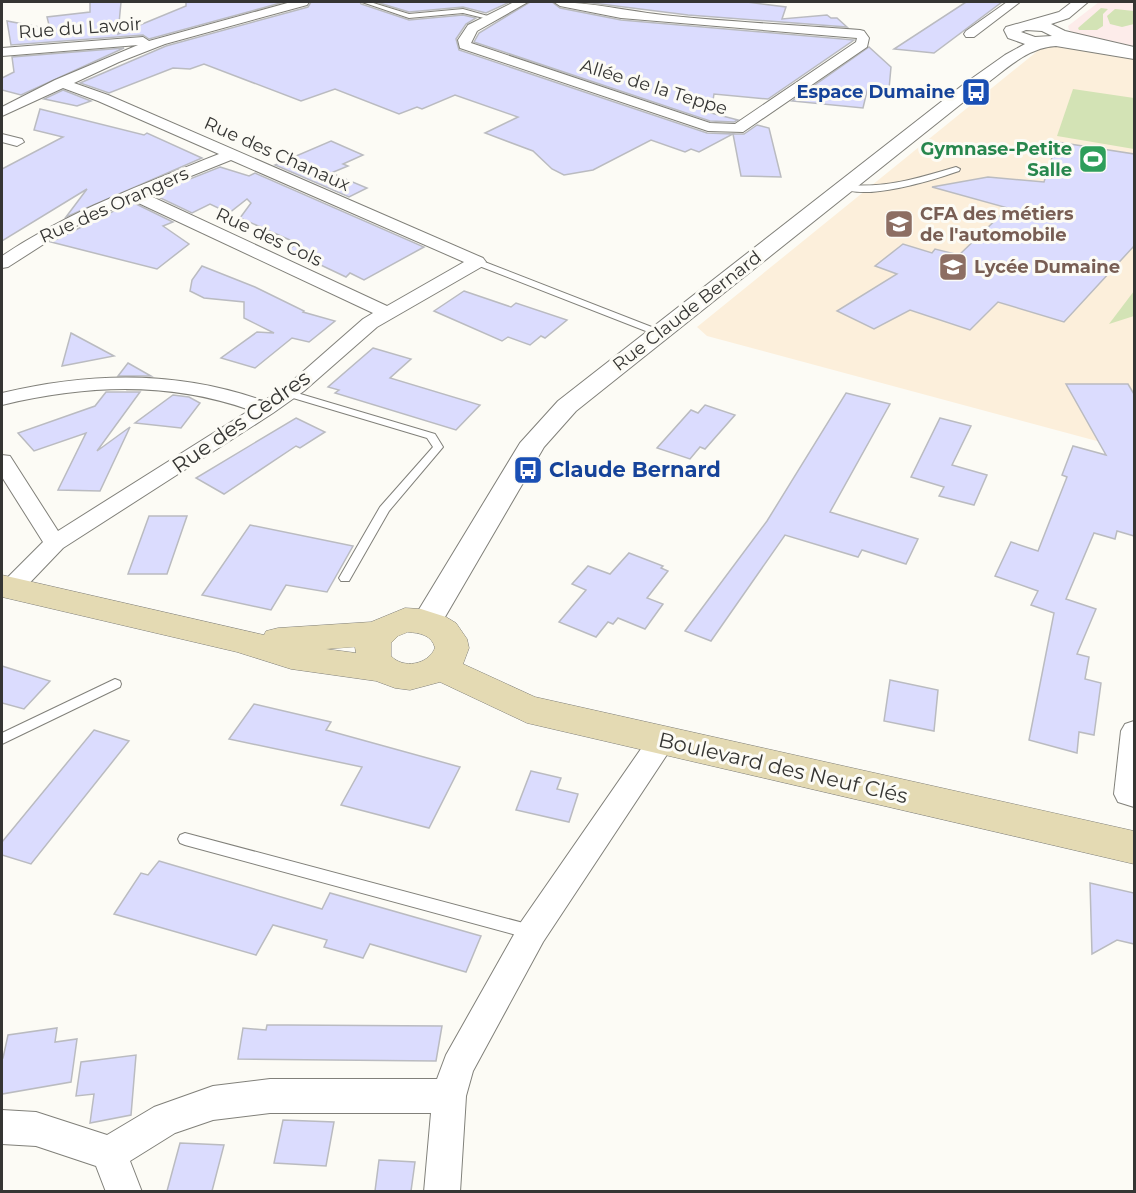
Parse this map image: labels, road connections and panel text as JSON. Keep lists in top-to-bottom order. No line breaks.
{"streets":{"main road":["Boulevard des Neuf Clés"],"street":["Rue du Lavoir","Allée de la Teppe","Rue des Chanaux","Rue des Orangers","Rue des Cols","Rue Claude Bernard","Rue des Cèdres"]},"crossings":[["Rue des Chanaux","Rue des Orangers"],["Rue des Chanaux","Rue des Cèdres"],["Rue des Orangers","Rue des Cols"],["Rue des Cols","Rue des Cèdres"],["Rue Claude Bernard","Boulevard des Neuf Clés"]],"places":{"bus stop":["Espace Dumaine","Claude Bernard"],"sports":["Gymnase-Petite Salle"],"school or university":["CFA des métiers de l'automobile","Lycée Dumaine"]}}
